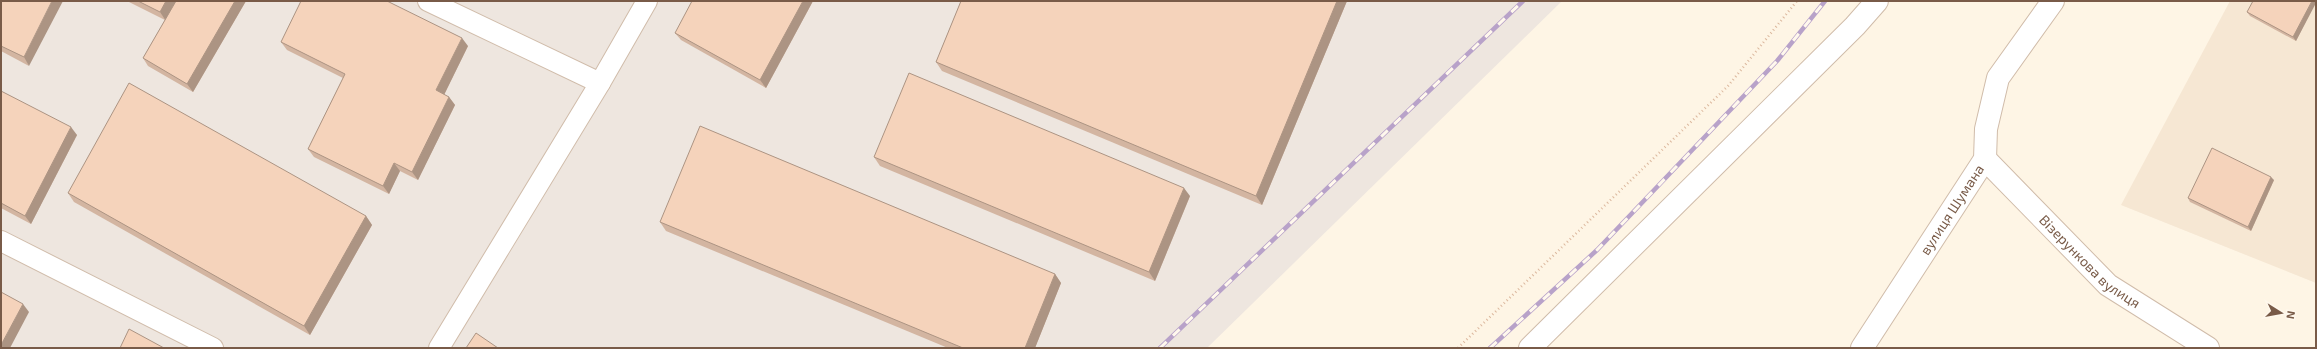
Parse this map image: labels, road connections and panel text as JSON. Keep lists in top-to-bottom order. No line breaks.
{"streets":{"street":["вулиця Шумана","Візерункова вулиця"]},"crossings":[["вулиця Шумана","Візерункова вулиця"]],"north":"right"}
